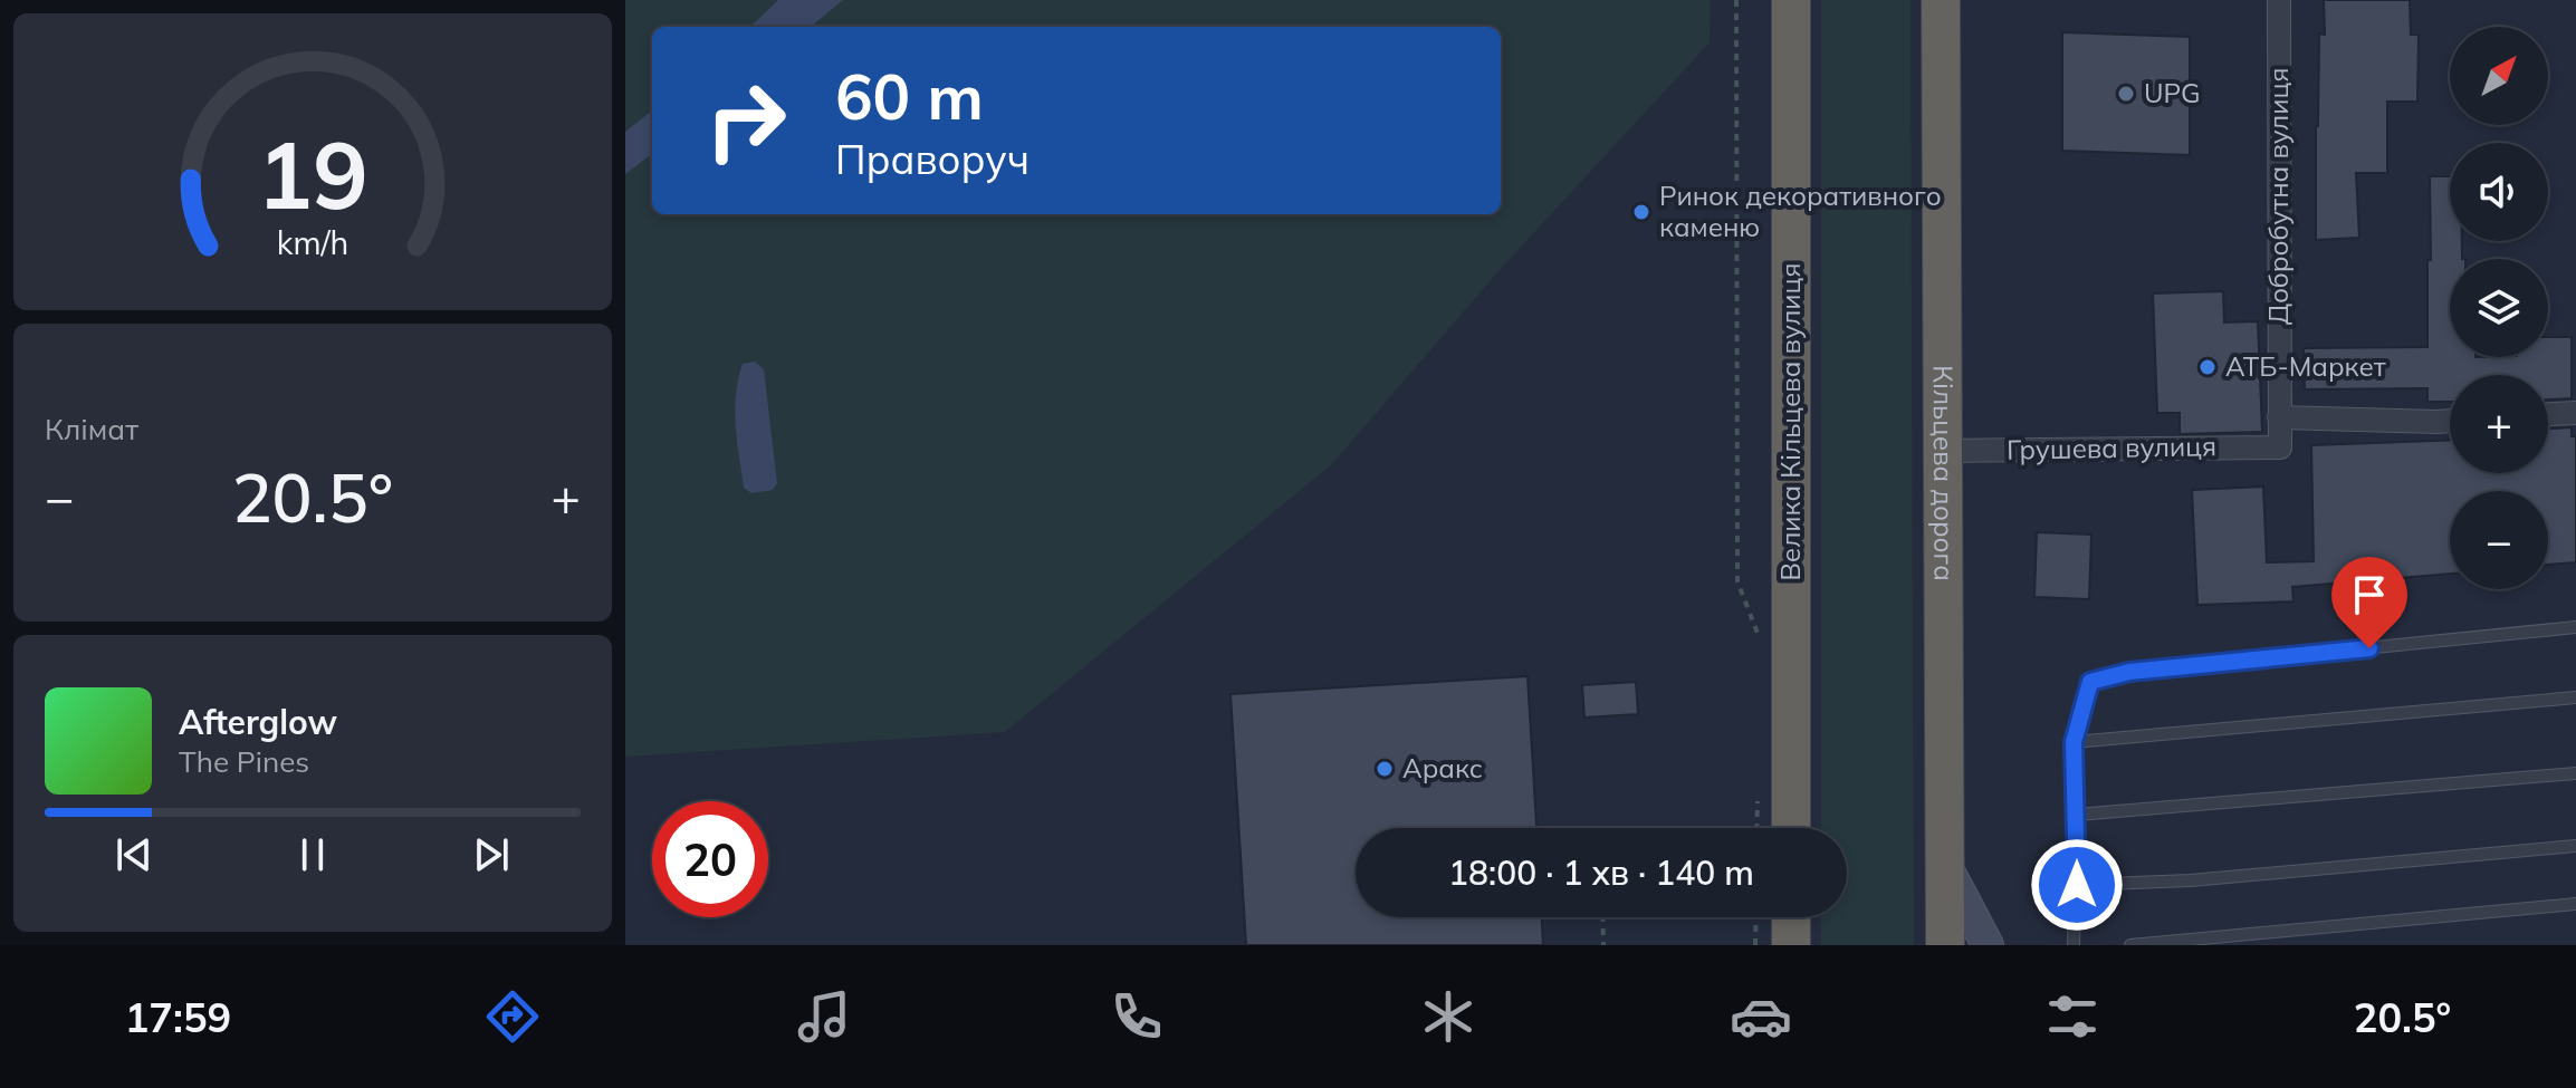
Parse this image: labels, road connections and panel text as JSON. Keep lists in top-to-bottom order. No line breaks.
{"streets":{"highway":["Велика Кільцева вулиця","Кільцева дорога"],"street":["Добробутна вулиця","Грушева вулиця"]},"crossings":[["Добробутна вулиця","Грушева вулиця"],["Грушева вулиця","Кільцева дорога"]],"places":["UPG","Ринок декоративного каменю","АТБ-Маркет","Аракс"],"north":"top right","page":{"map_buttons":["+","−"],"turn":["60 m","Праворуч"],"tile":"Клімат","heat":["−","20.5°","+"],"song":["Afterglow","The Pines"],"limit":"20","trip":"18:00 · 1 хв · 140 m","tabs":["17:59","20.5°"],"gauge":["19","km/h"]}}
